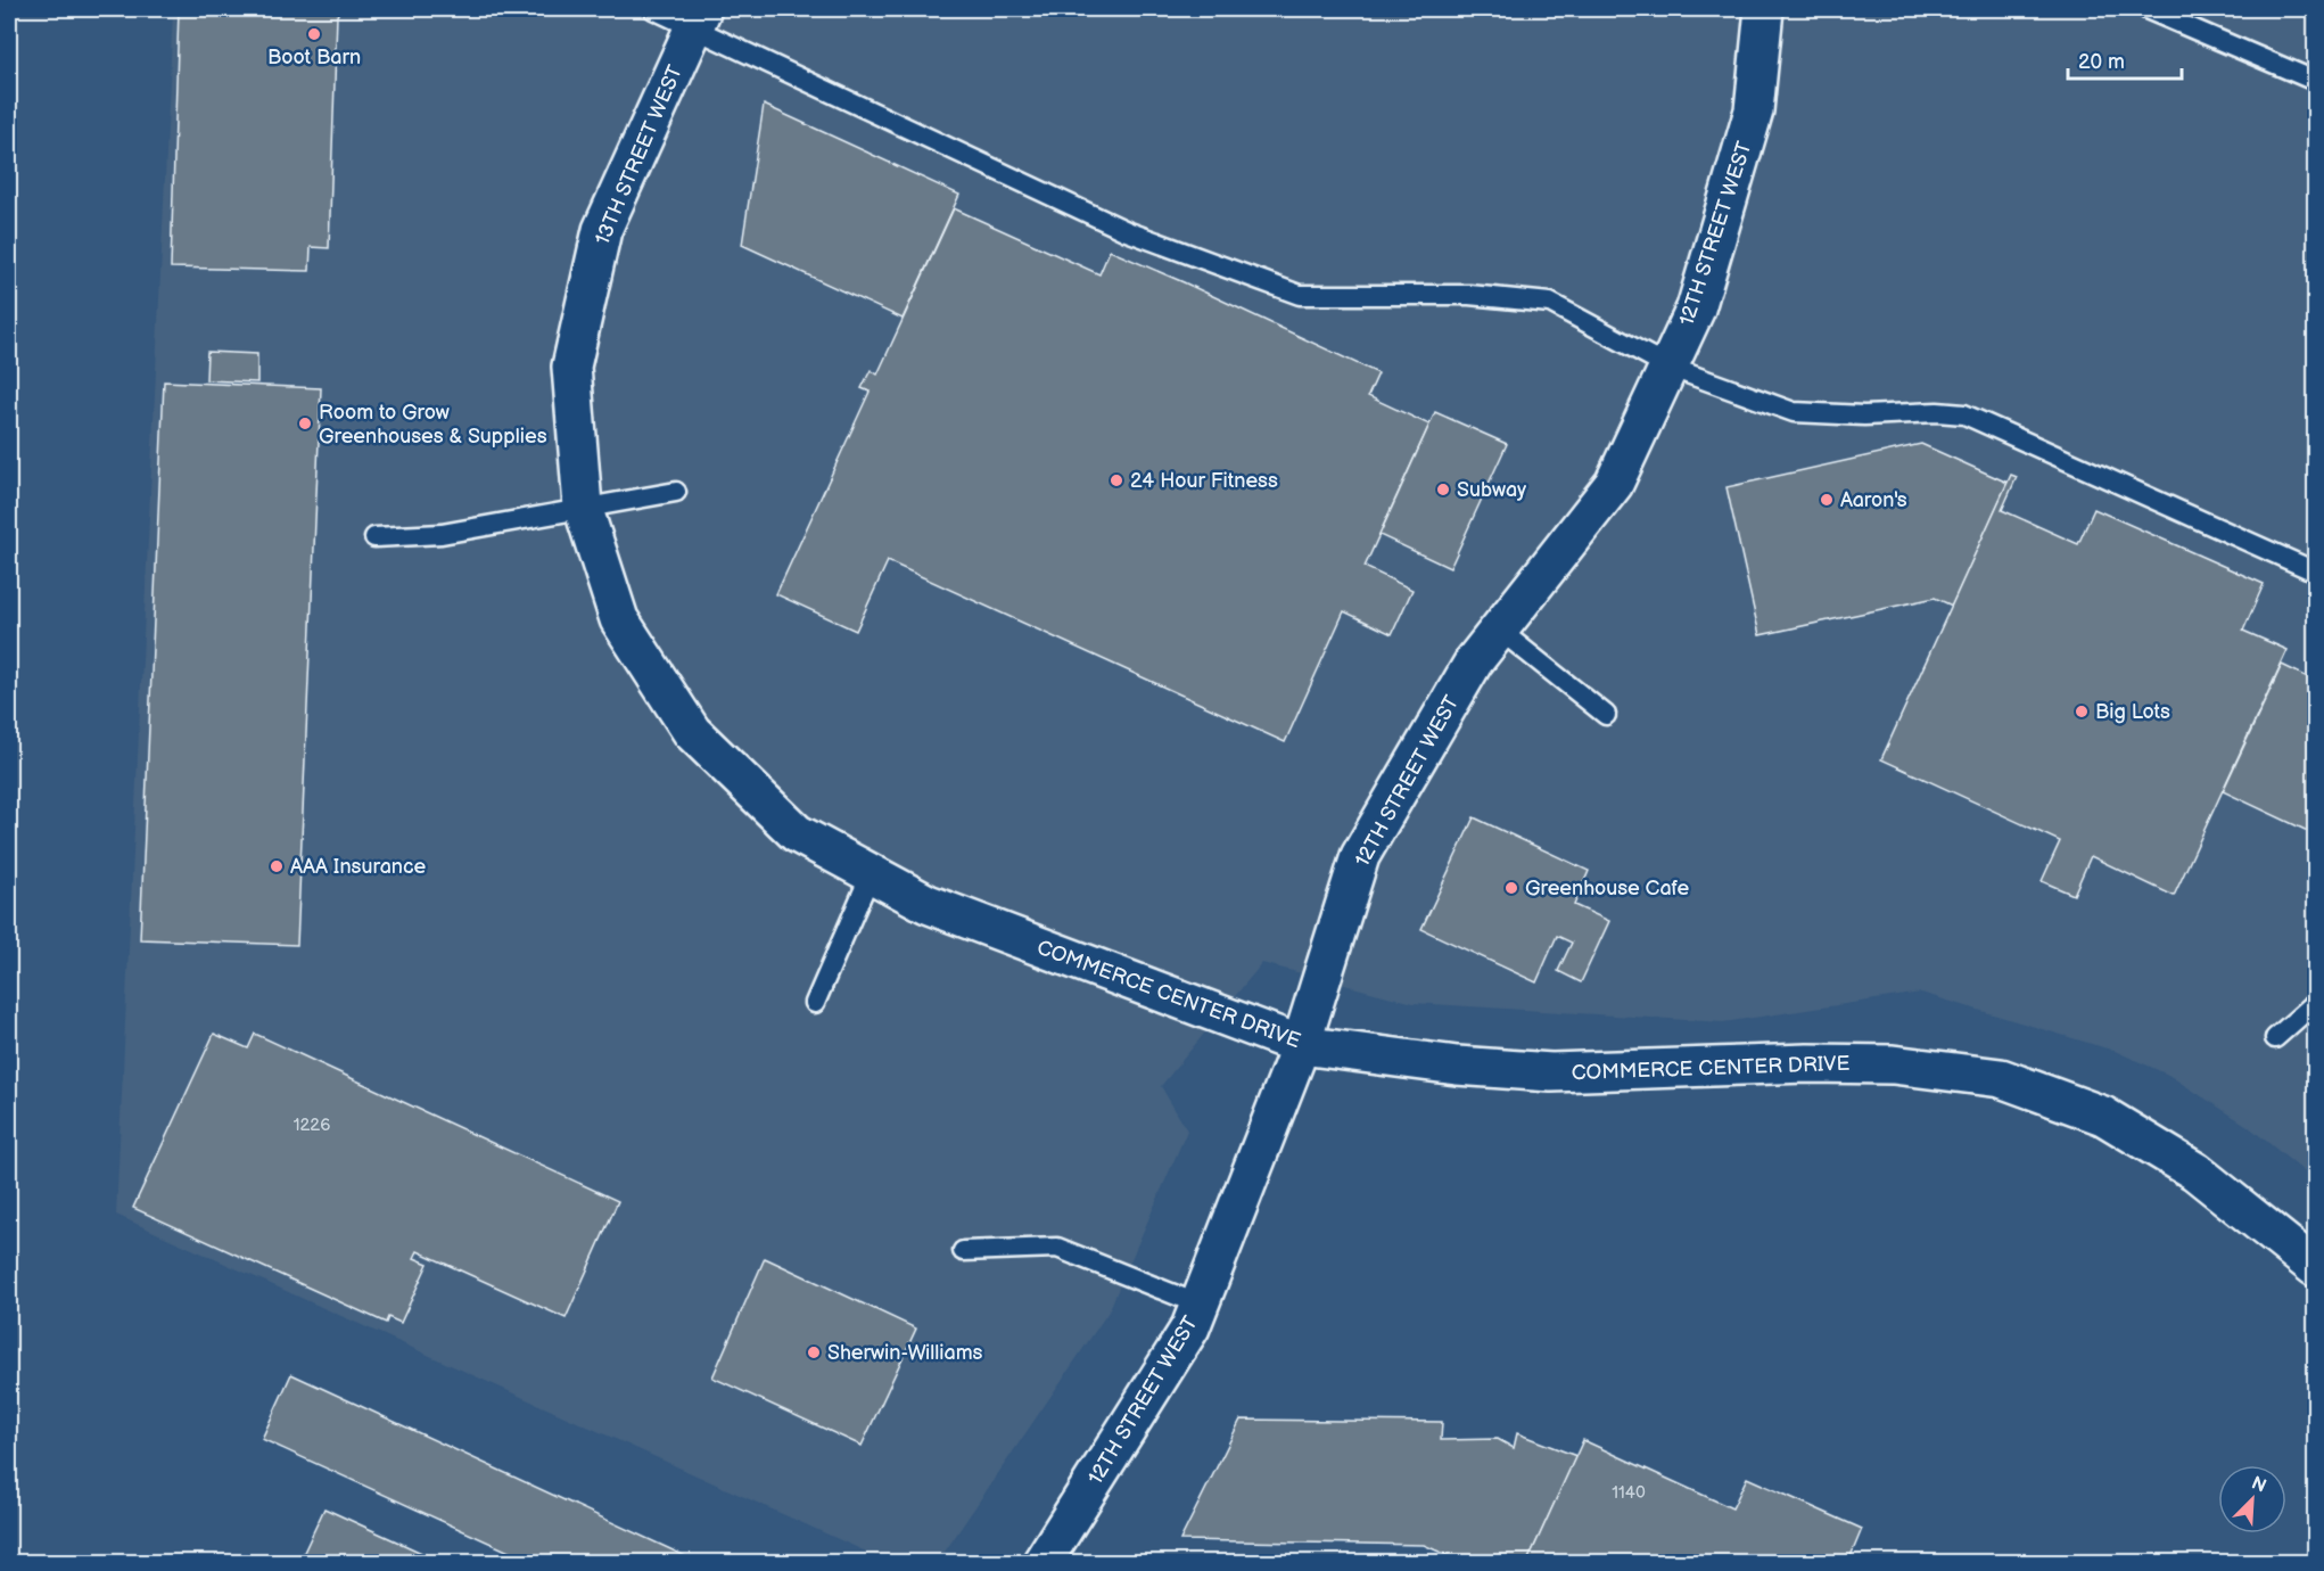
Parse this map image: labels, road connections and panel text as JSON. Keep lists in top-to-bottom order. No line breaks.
{"streets":{"street":["13TH STREET WEST","12TH STREET WEST","COMMERCE CENTER DRIVE"]},"crossings":[["13TH STREET WEST","COMMERCE CENTER DRIVE"],["12TH STREET WEST","COMMERCE CENTER DRIVE"]],"places":["Boot Barn","Room to Grow Greenhouses & Supplies","24 Hour Fitness","Subway","Aaron's","Big Lots","AAA Insurance","Greenhouse Cafe","Sherwin-Williams"],"house_numbers":["1226","1140"],"scale_bar":"20 m","north":"top right"}
